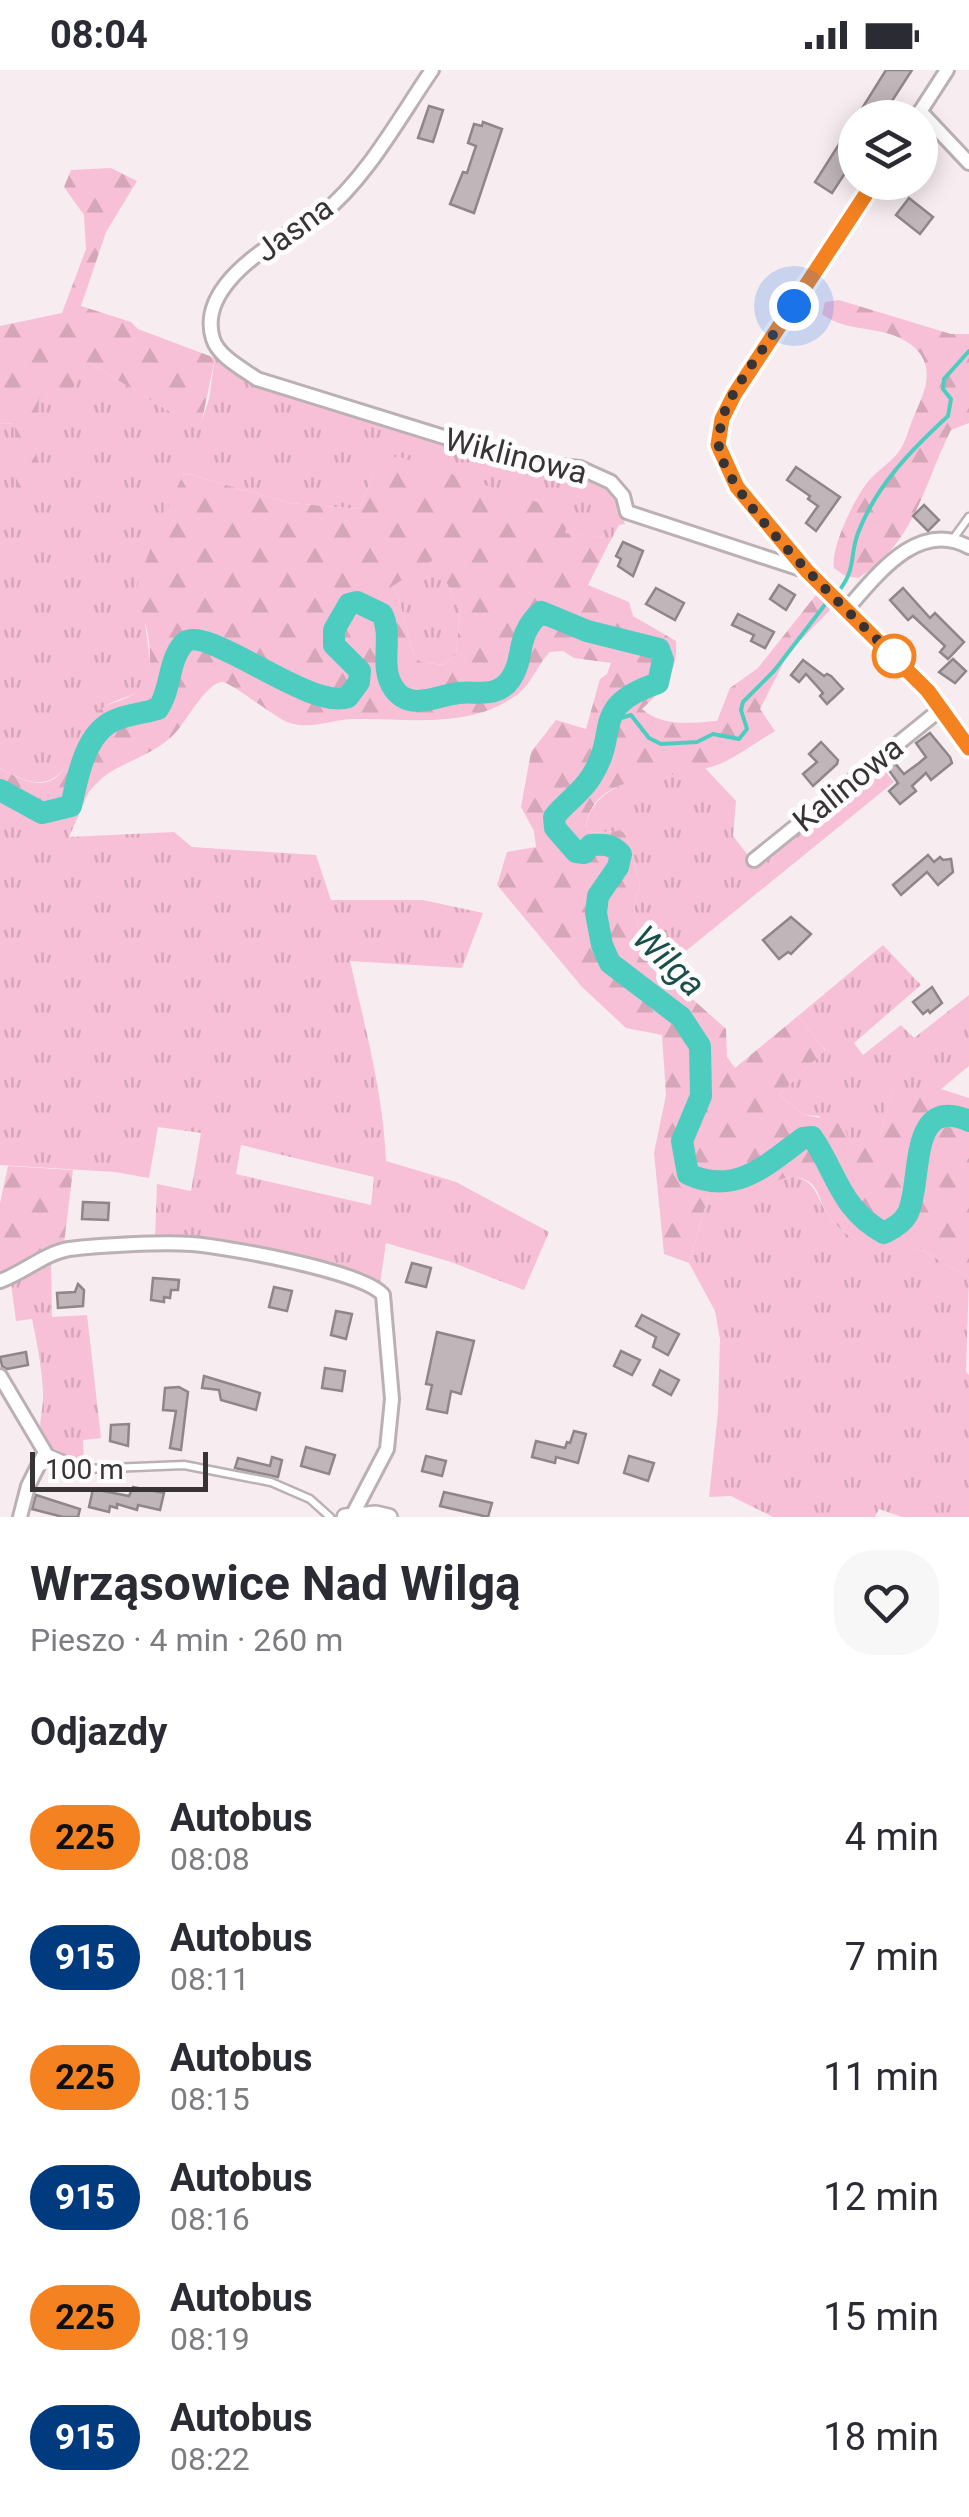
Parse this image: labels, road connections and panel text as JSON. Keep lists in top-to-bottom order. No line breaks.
{"streets":{"street":["Jasna","Wiklinowa","Kalinowa"]},"crossings":[["Jasna","Wiklinowa"]],"water":["Wilga"],"lines":["bus line 225"],"scale_bar":"100 m","page":{"status":"08:04","scale":"100 m","heading":[["Wrząsowice Nad Wilgą","Pieszo · 4 min · 260 m"],"Odjazdy"],"list":[{"mark":"225","name":"Autobus","note":"08:08","value":"4 min"},{"mark":"915","name":"Autobus","note":"08:11","value":"7 min"},{"mark":"225","name":"Autobus","note":"08:15","value":"11 min"},{"mark":"915","name":"Autobus","note":"08:16","value":"12 min"},{"mark":"225","name":"Autobus","note":"08:19","value":"15 min"},{"mark":"915","name":"Autobus","note":"08:22","value":"18 min"}]}}
